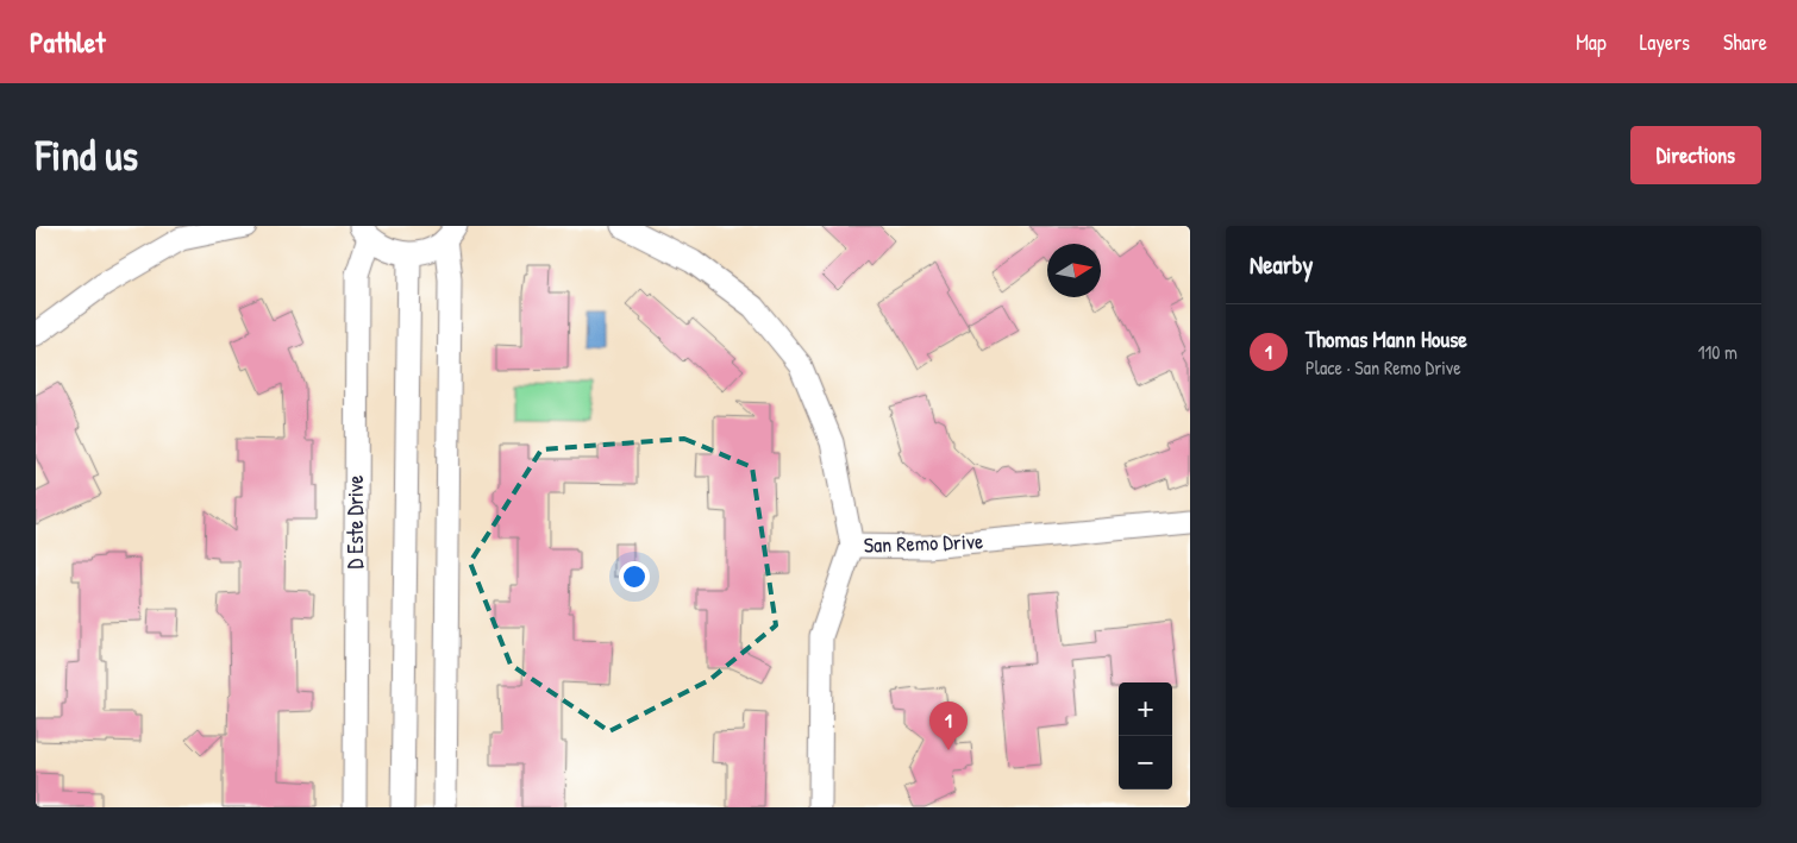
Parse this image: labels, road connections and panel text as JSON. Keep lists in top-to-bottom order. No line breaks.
{"streets":{"street":["D Este Drive","San Remo Drive"]},"north":"right","page":{"header":"Pathlet","nav":["Map","Layers","Share"],"buttons":"Directions","title":"Find us","heading":"Nearby","list":[{"mark":"1","name":"Thomas Mann House","note":"Place · San Remo Drive","value":"110 m"}],"map_buttons":["+","−"],"pins":"1"}}
